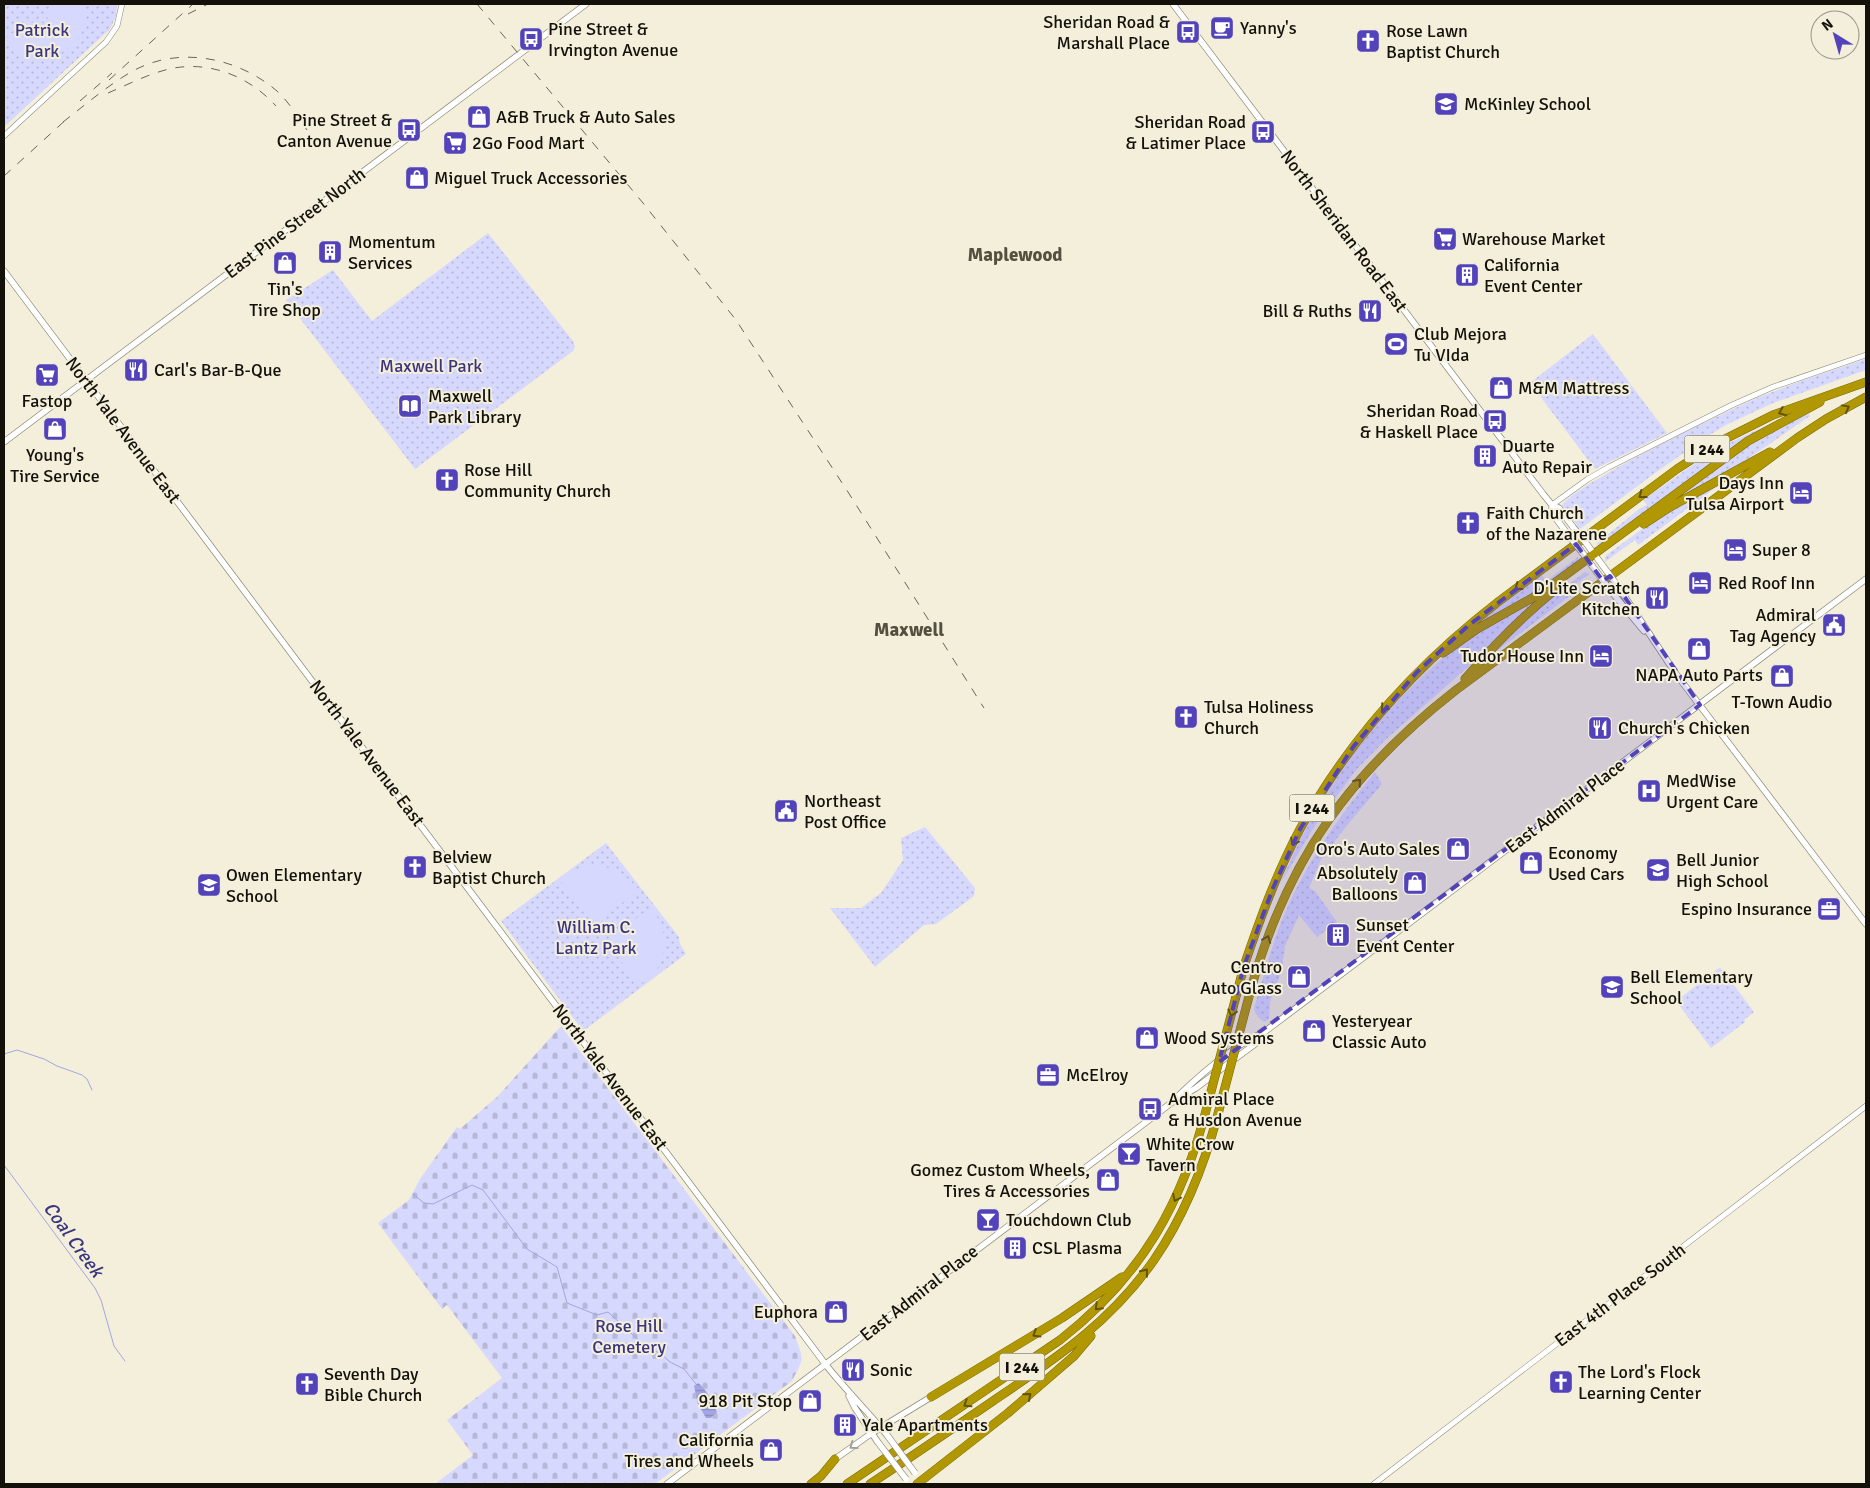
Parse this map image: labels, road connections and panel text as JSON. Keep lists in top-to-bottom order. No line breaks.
{"streets":{"highway":["I 244"],"main road":["East Pine Street North","North Sheridan Road East","North Yale Avenue East","East Admiral Place"],"street":["East 4th Place South"]},"crossings":[["East Pine Street North","North Yale Avenue East"],["North Sheridan Road East","East Admiral Place"],["North Yale Avenue East","East Admiral Place"]],"districts":["Maplewood","Maxwell"],"water":["Coal Creek"],"parks":["Patrick Park","Maxwell Park","William C. Lantz Park","Rose Hill Cemetery"],"places":{"cafe":["Yanny's"],"bus stop":["Sheridan Road & Marshall Place","Pine Street & Irvington Avenue","Pine Street & Canton Avenue","Sheridan Road & Latimer Place","Sheridan Road & Haskell Place","Admiral Place & Husdon Avenue"],"church":["Rose Lawn Baptist Church","Rose Hill Community Church","Faith Church of the Nazarene","Tulsa Holiness Church","Belview Baptist Church","The Lord's Flock Learning Center","Seventh Day Bible Church"],"school or university":["McKinley School","Bell Junior High School","Owen Elementary School","Bell Elementary School"],"shop":["A&B Truck & Auto Sales","Miguel Truck Accessories","Tin's Tire Shop","M&M Mattress","Young's Tire Service","NAPA Auto Parts","T-Town Audio","Oro's Auto Sales","Economy Used Cars","Absolutely Balloons","Centro Auto Glass","Yesteryear Classic Auto","Wood Systems","Gomez Custom Wheels, Tires & Accessories","Euphora","918 Pit Stop","California Tires and Wheels"],"supermarket":["2Go Food Mart","Warehouse Market","Fastop"],"building":["Momentum Services","California Event Center","Duarte Auto Repair","Sunset Event Center","CSL Plasma","Yale Apartments"],"restaurant":["Bill & Ruths","Carl's Bar-B-Que","D'Lite Scratch Kitchen","Church's Chicken","Sonic"],"sports":["Club Mejora Tu VIda"],"library":["Maxwell Park Library"],"hotel":["Days Inn Tulsa Airport","Super 8","Red Roof Inn","Tudor House Inn"],"public building":["Admiral Tag Agency","Northeast Post Office"],"hospital":["MedWise Urgent Care"],"office":["Espino Insurance","McElroy"],"bar":["White Crow Tavern","Touchdown Club"]},"north":"top left"}
